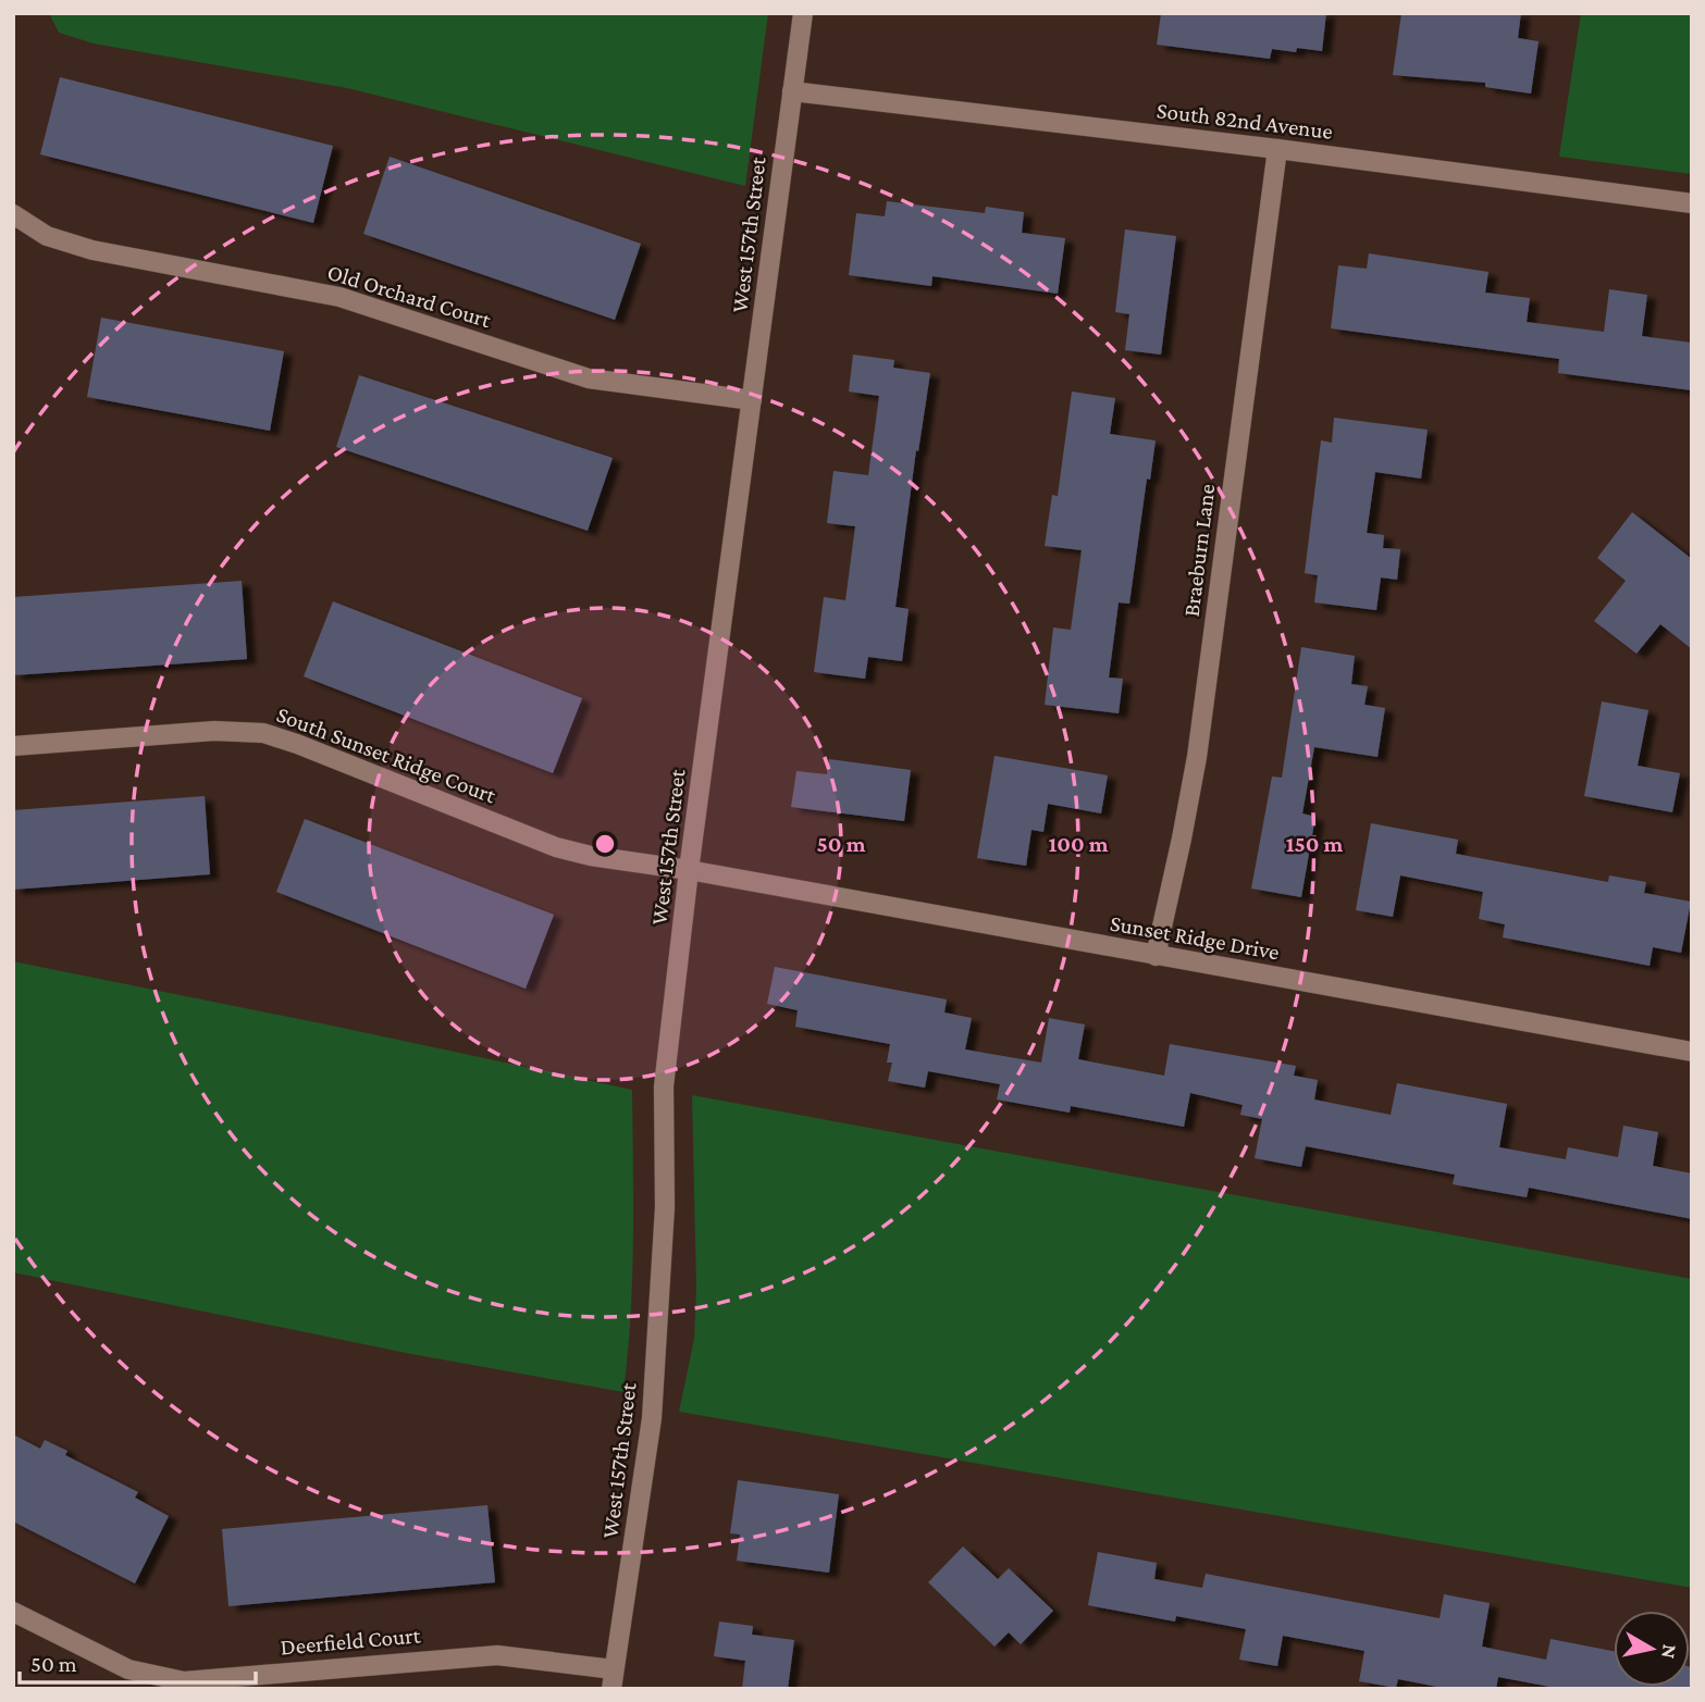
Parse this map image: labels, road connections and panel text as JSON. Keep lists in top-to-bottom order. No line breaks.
{"streets":{"street":["South 82nd Avenue","West 157th Street","Old Orchard Court","Braeburn Lane","South Sunset Ridge Court","Sunset Ridge Drive","Deerfield Court"]},"crossings":[["South 82nd Avenue","West 157th Street"],["South 82nd Avenue","Braeburn Lane"],["West 157th Street","Old Orchard Court"],["West 157th Street","South Sunset Ridge Court"],["West 157th Street","Sunset Ridge Drive"],["West 157th Street","Deerfield Court"],["Braeburn Lane","Sunset Ridge Drive"],["South Sunset Ridge Court","Sunset Ridge Drive"]],"scale_bar":"50 m","north":"right","rings":["50 m","100 m","150 m"]}
